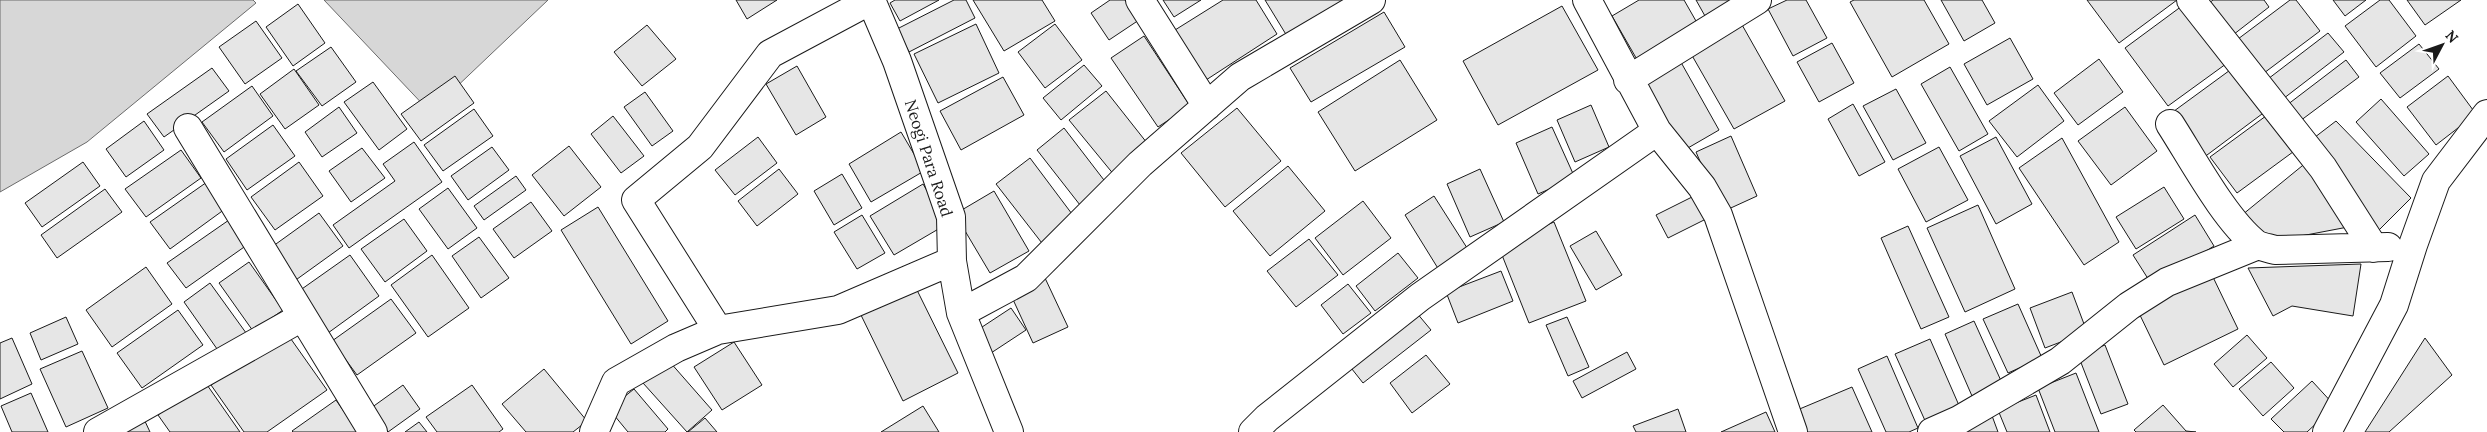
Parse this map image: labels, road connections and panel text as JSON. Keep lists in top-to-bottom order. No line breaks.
{"streets":{"street":["Neogi Para Road"]},"north":"top right"}
